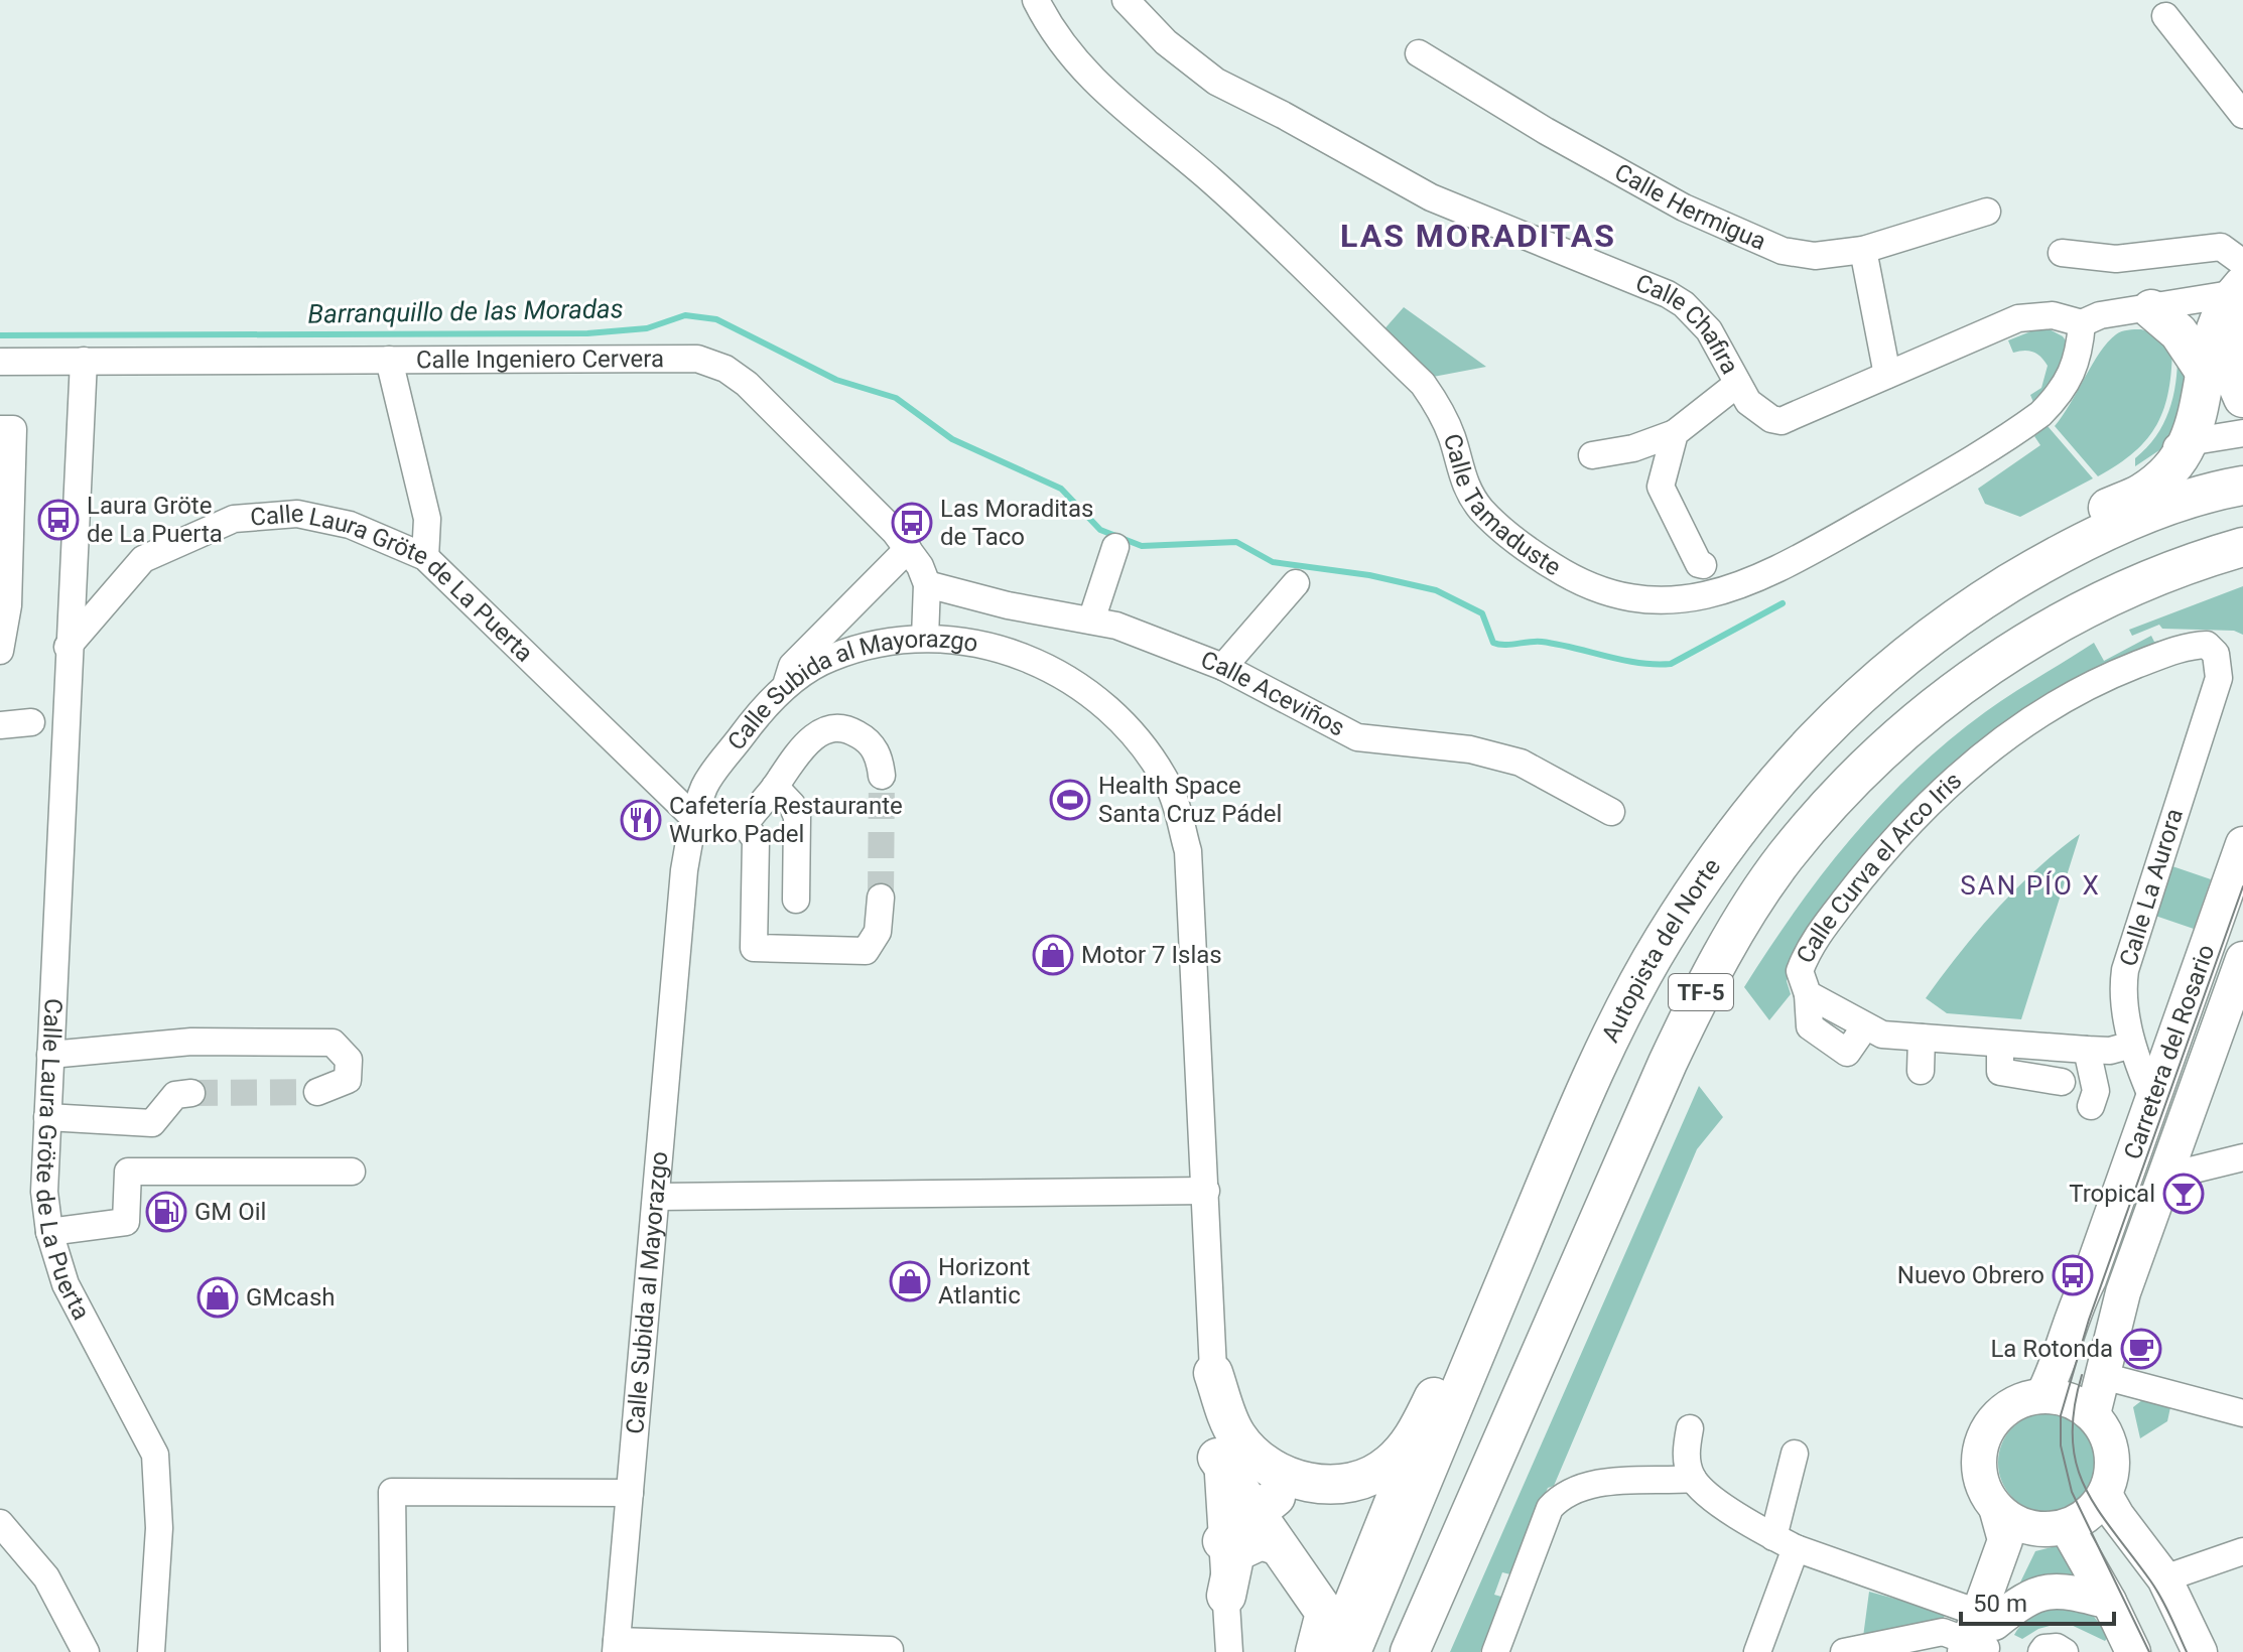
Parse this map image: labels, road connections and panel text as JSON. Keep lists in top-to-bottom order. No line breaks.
{"streets":{"highway":["Autopista del Norte","TF-5"],"main road":["Carretera del Rosario"],"street":["Calle Hermigua","Calle Chafira","Calle Ingeniero Cervera","Calle Tamaduste","Calle Laura Gröte de La Puerta","Calle Aceviños","Calle Subida al Mayorazgo","Calle Curva el Arco Iris","Calle La Aurora"]},"crossings":[["Calle Chafira","Calle Tamaduste"],["Calle Ingeniero Cervera","Calle Laura Gröte de La Puerta"],["Calle Ingeniero Cervera","Calle Aceviños"],["Calle Laura Gröte de La Puerta","Calle Subida al Mayorazgo"],["Calle Curva el Arco Iris","Calle La Aurora"],["Calle La Aurora","Carretera del Rosario"]],"districts":["LAS MORADITAS","SAN PÍO X"],"water":["Barranquillo de las Moradas"],"places":{"bus stop":["Laura Gröte de La Puerta","Las Moraditas de Taco","Nuevo Obrero"],"sports":["Health Space Santa Cruz Pádel"],"restaurant":["Cafetería Restaurante Wurko Padel"],"shop":["Motor 7 Islas","Horizont Atlantic","GMcash"],"bar":["Tropical"],"fuel station":["GM Oil"],"cafe":["La Rotonda"]},"scale_bar":"50 m"}
